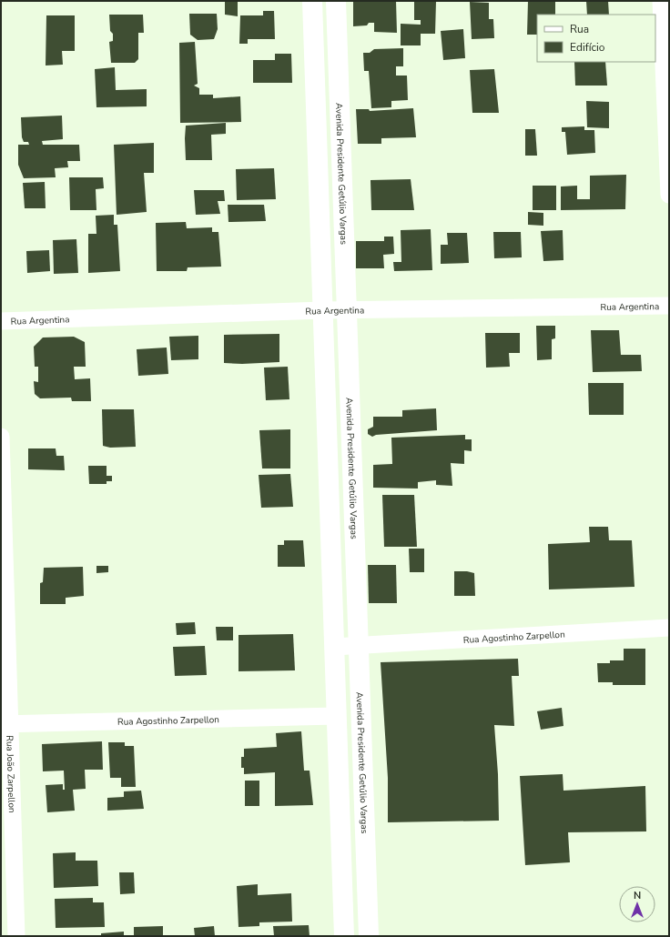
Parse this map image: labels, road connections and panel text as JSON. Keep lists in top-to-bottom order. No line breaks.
{"streets":{"main road":["Avenida Presidente Getúlio Vargas"],"street":["Rua Argentina","Rua Agostinho Zarpellon","Rua João Zarpellon"]},"crossings":[["Avenida Presidente Getúlio Vargas","Rua Argentina"],["Avenida Presidente Getúlio Vargas","Rua Agostinho Zarpellon"],["Rua Agostinho Zarpellon","Rua João Zarpellon"]],"legend":["Rua","Edifício"],"north":"top"}
